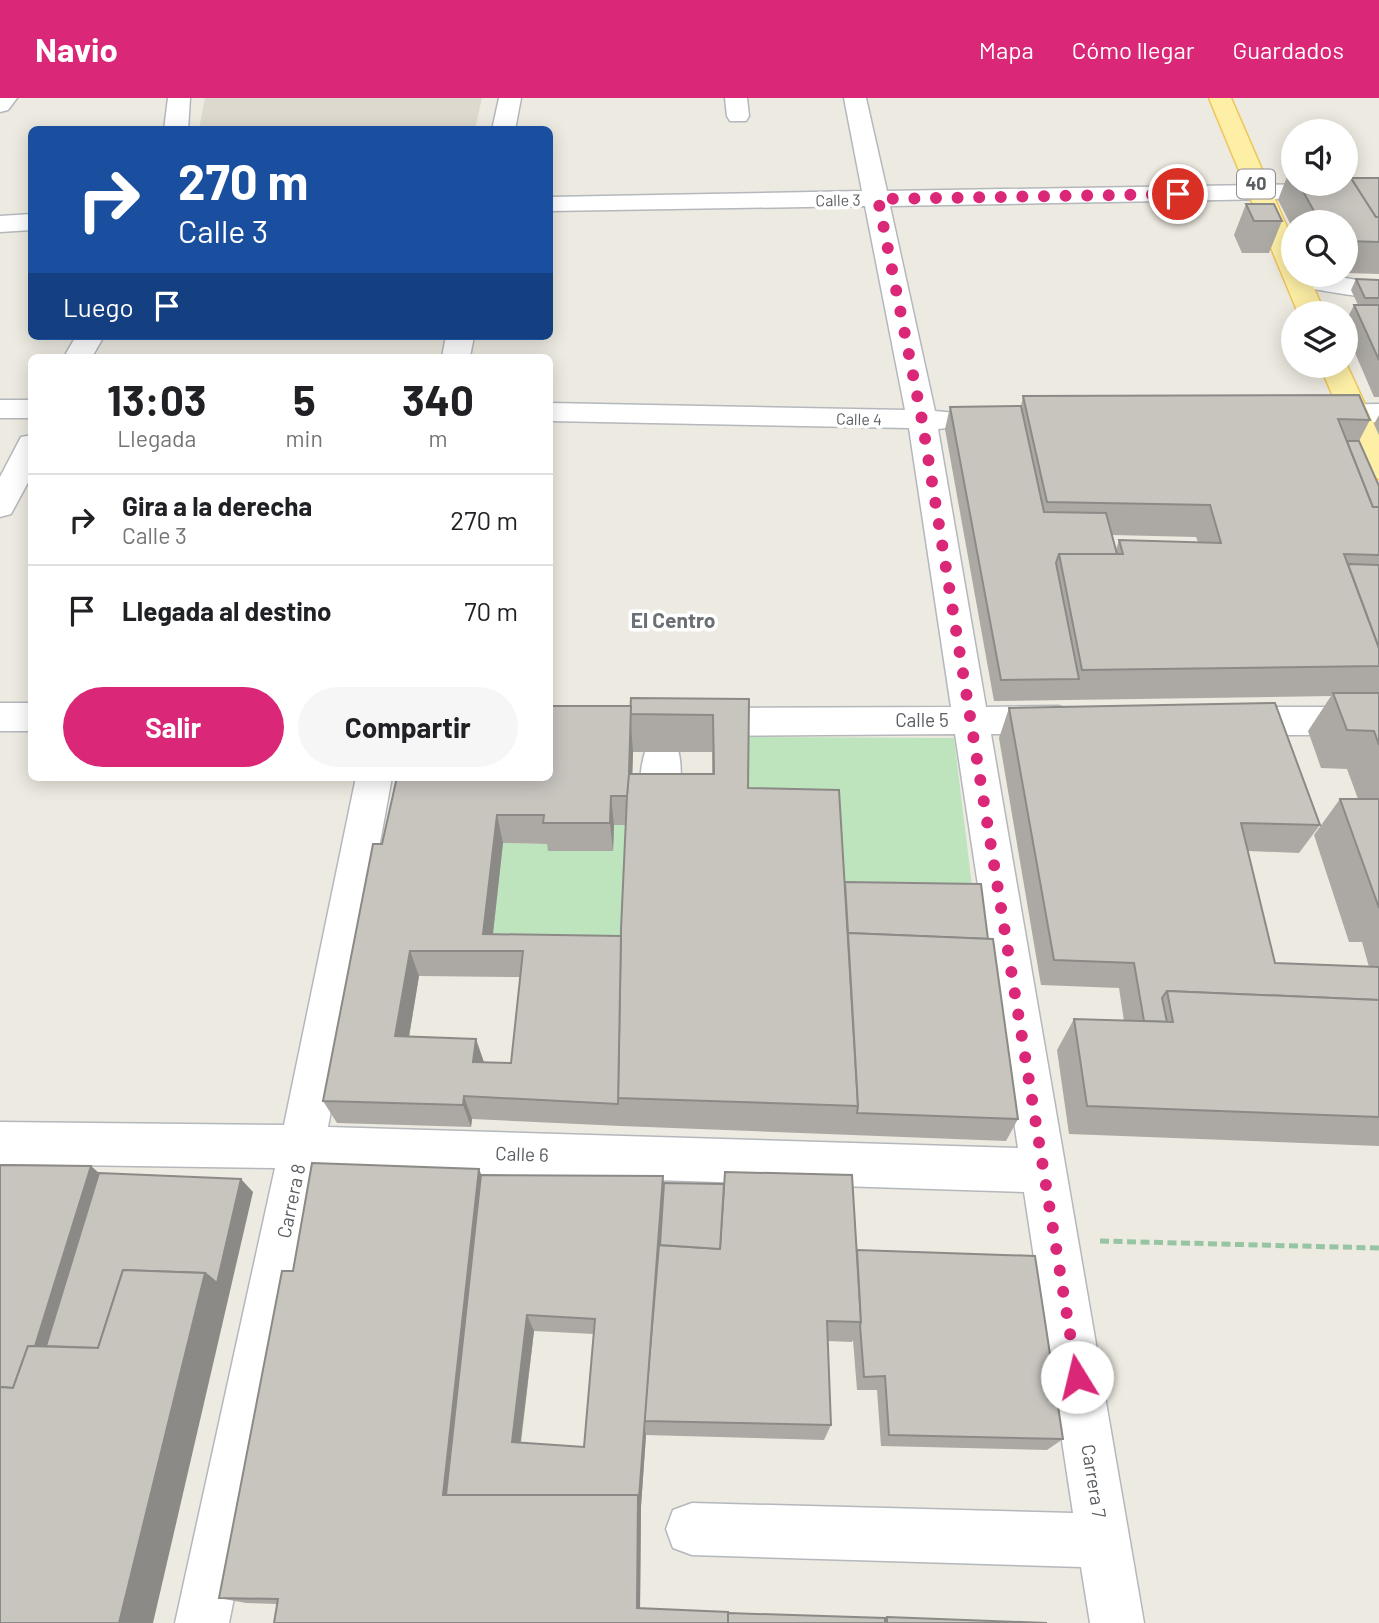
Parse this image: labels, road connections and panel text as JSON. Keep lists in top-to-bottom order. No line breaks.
{"streets":{"main road":["40"],"street":["Calle 3","Calle 4","Calle 5","Calle 6","Carrera 8","Carrera 7"]},"crossings":[["40","Calle 3"],["Calle 3","Carrera 7"],["Calle 4","Carrera 7"],["Calle 5","Carrera 7"],["Calle 6","Carrera 8"],["Calle 6","Carrera 7"]],"districts":["El Centro"],"page":{"header":"Navio","nav":["Mapa","Cómo llegar","Guardados"],"turn":["270 m","Calle 3"],"then":"Luego","eta":["13:03","Llegada","5","min","340","m"],"list":[{"name":"Gira a la derecha","note":"Calle 3","value":"270 m"},{"name":"Llegada al destino","value":"70 m"}],"buttons":["Salir","Compartir"]}}
